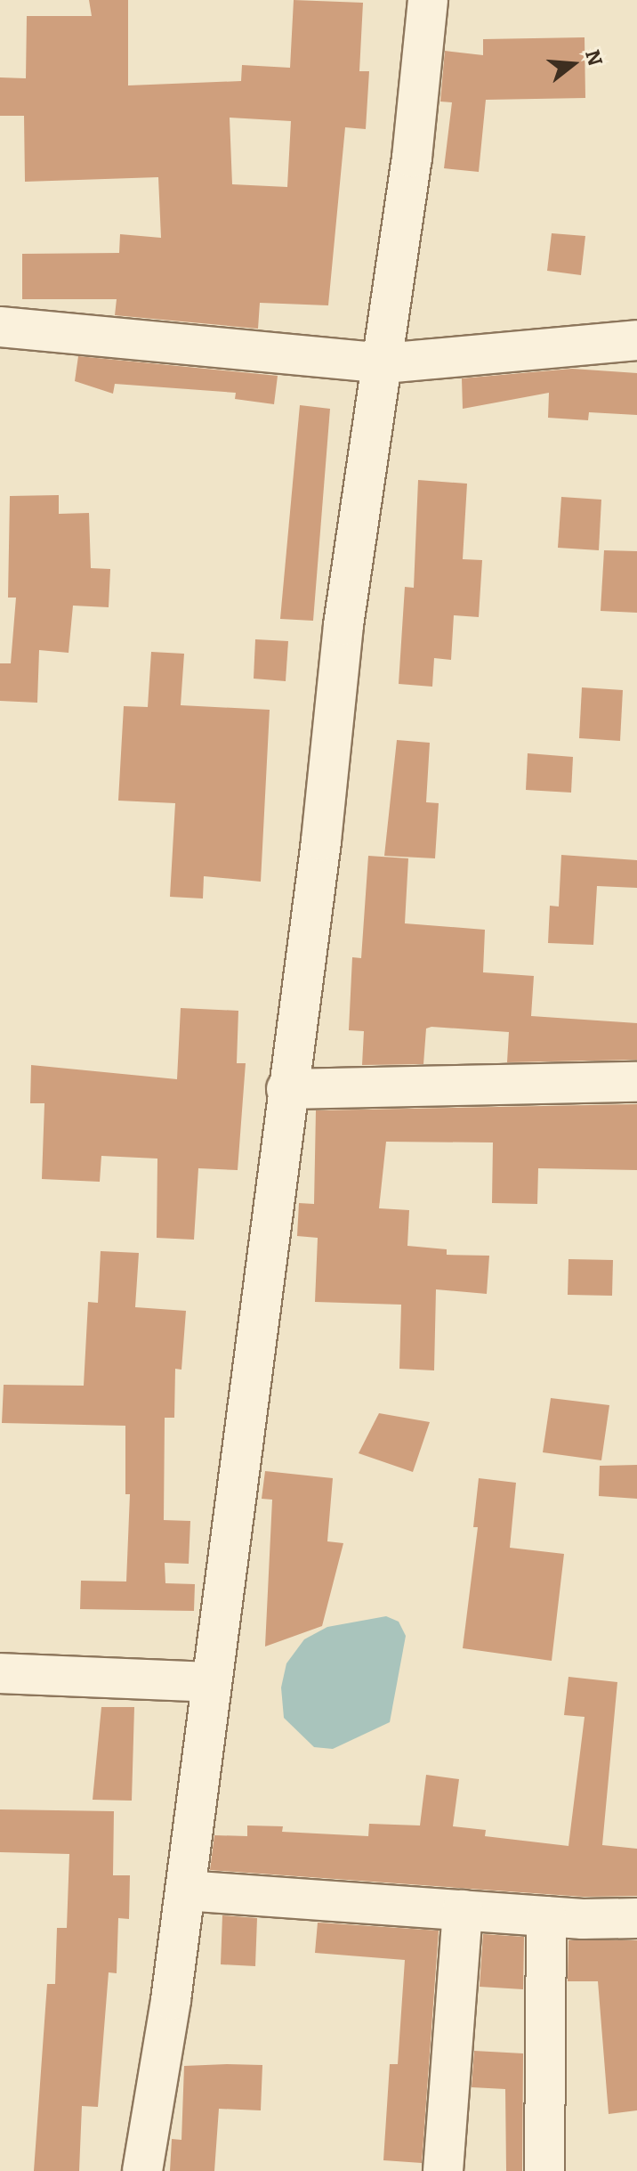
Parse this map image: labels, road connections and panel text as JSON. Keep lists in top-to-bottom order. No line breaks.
{"north":"right"}
